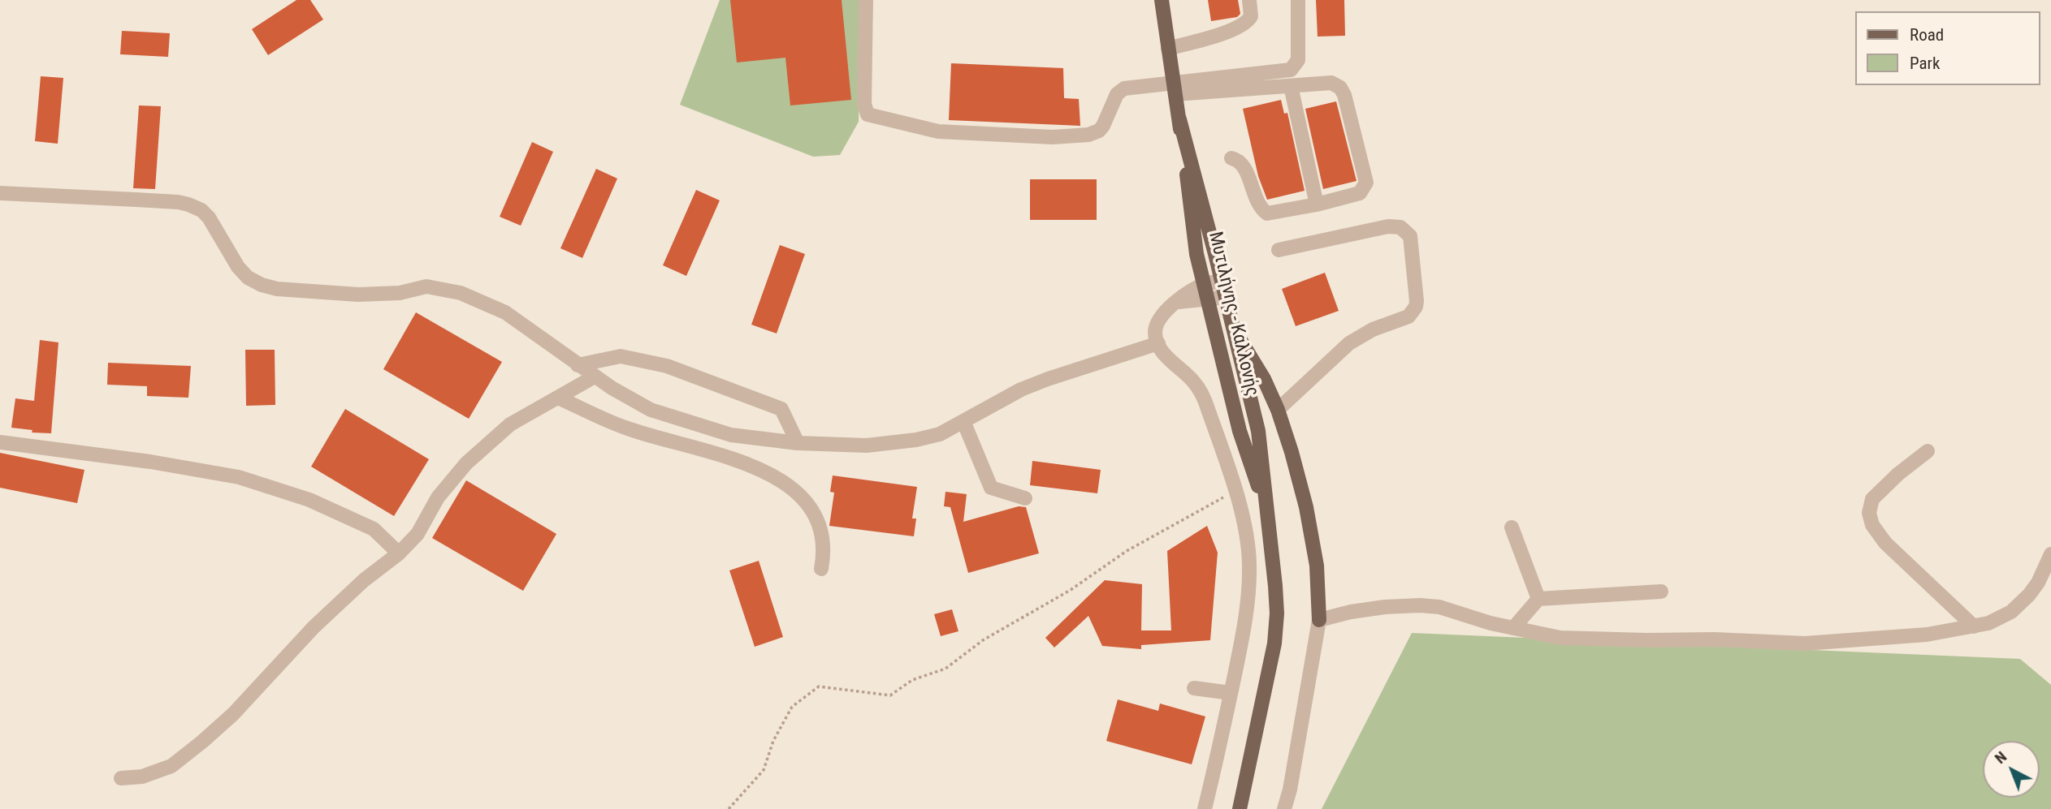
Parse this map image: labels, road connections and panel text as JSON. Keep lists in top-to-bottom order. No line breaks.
{"streets":{"main road":["Μυτιλήνης - Καλλονής"]},"legend":["Road","Park"],"north":"top left"}
